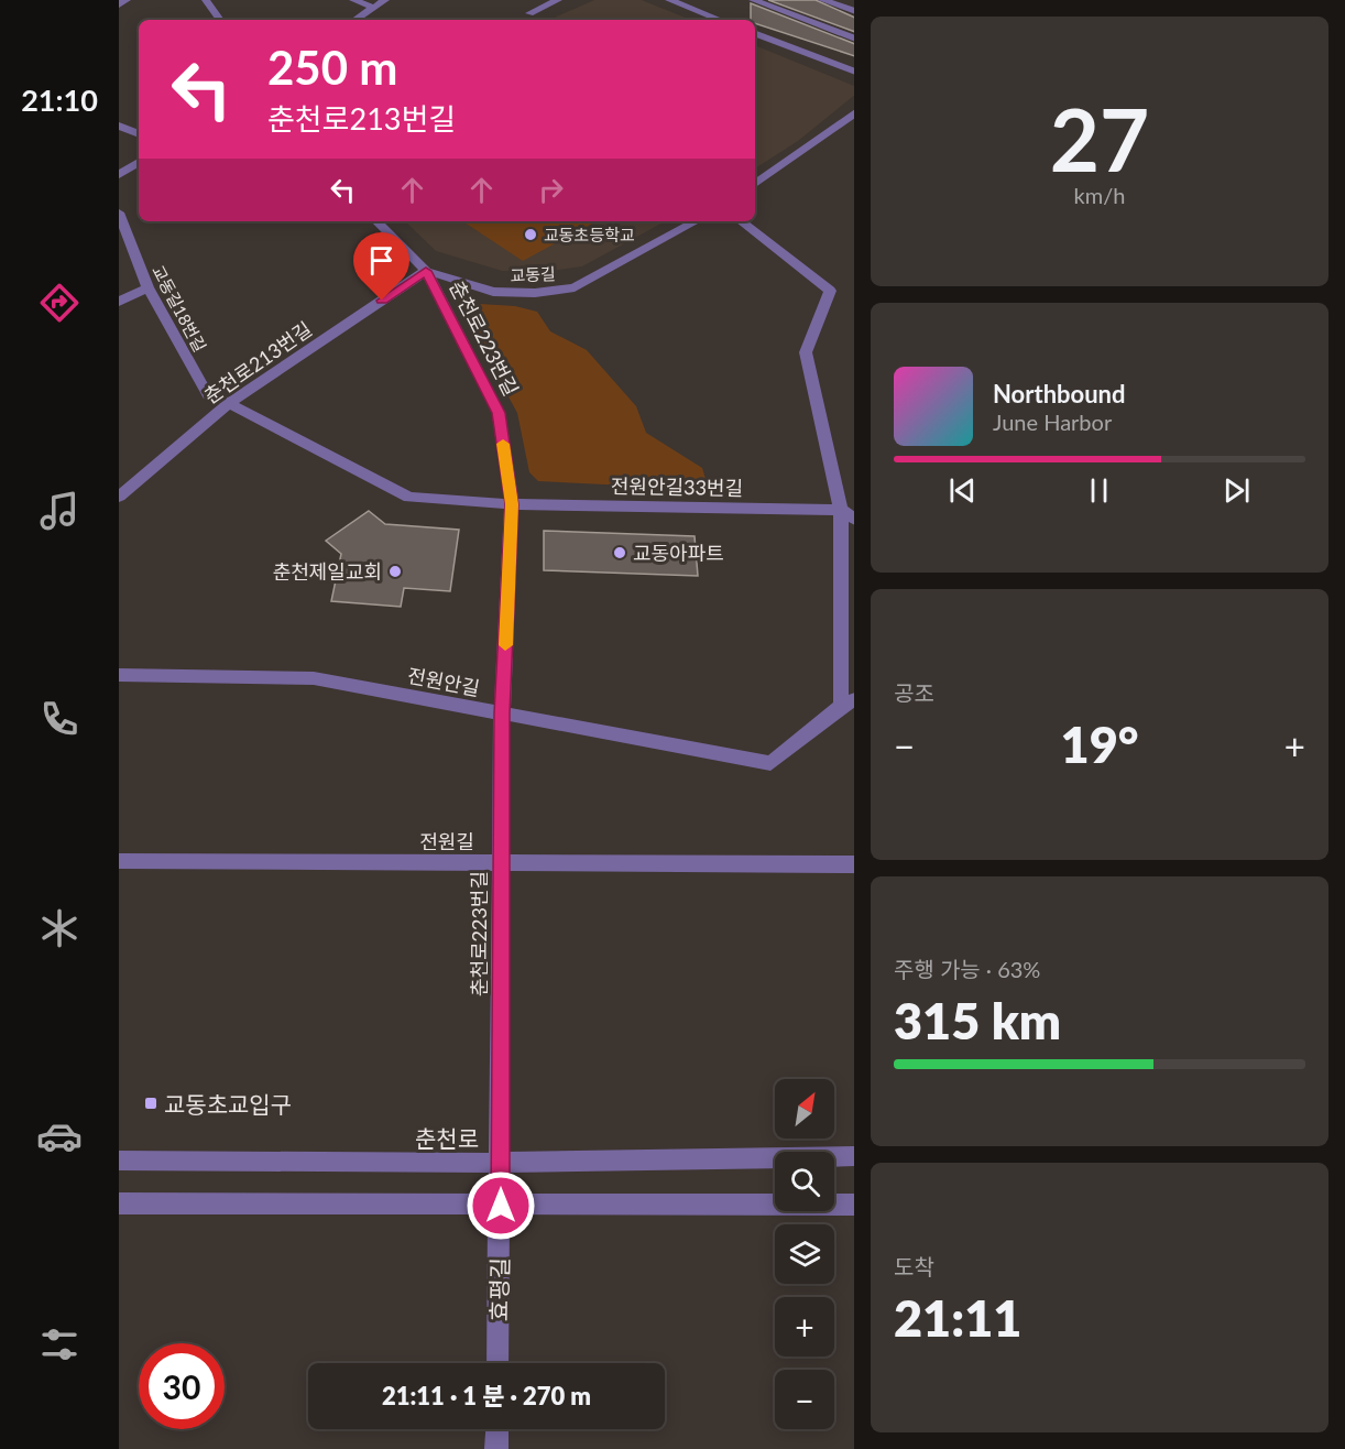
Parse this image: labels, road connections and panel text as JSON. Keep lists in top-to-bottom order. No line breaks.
{"streets":{"street":["교동길","교동길18번길","춘천로223번길","춘천로213번길","전원안길33번길","전원안길","전원길","춘천로","효평길"]},"crossings":[["교동길","춘천로223번길"],["교동길","춘천로213번길"],["교동길18번길","춘천로213번길"],["춘천로223번길","춘천로213번길"],["춘천로223번길","전원안길33번길"],["춘천로223번길","전원안길"],["춘천로223번길","전원길"],["춘천로223번길","춘천로"],["춘천로223번길","효평길"]],"places":{"other":["교동초등학교","교동아파트","춘천제일교회"],"transit":["교동초교입구"]},"north":"top right","page":{"tabs":"21:10","tile":[["27","km/h"],"공조",["주행 가능 · 63%","315 km"],["도착","21:11"]],"turn":["250 m","춘천로213번길"],"song":["Northbound","June Harbor"],"heat":["−","19°","+"],"map_buttons":["+","−"],"limit":"30","trip":"21:11 · 1 분 · 270 m"}}
